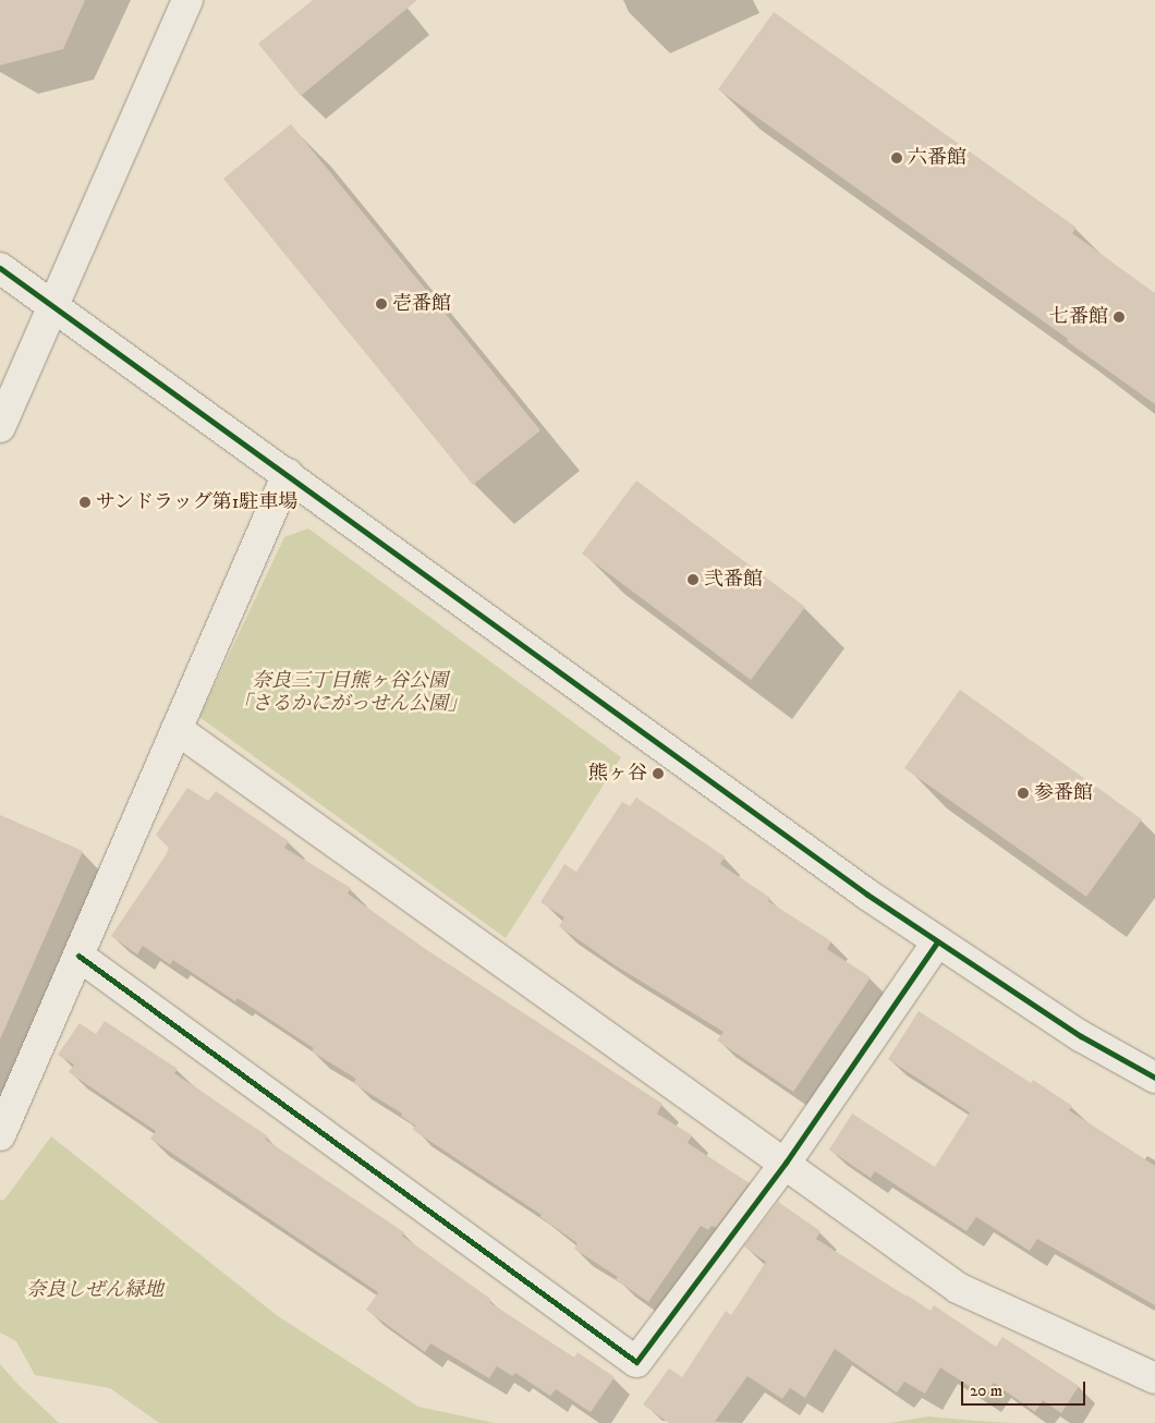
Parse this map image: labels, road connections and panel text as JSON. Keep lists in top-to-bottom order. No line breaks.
{"parks":["奈良三丁目熊ヶ谷公園 「さるかにがっせん公園」","奈良しぜん緑地"],"places":["六番館","壱番館","七番館","サンドラッグ第1駐車場","弐番館","熊ヶ谷","参番館"],"scale_bar":"20 m"}
